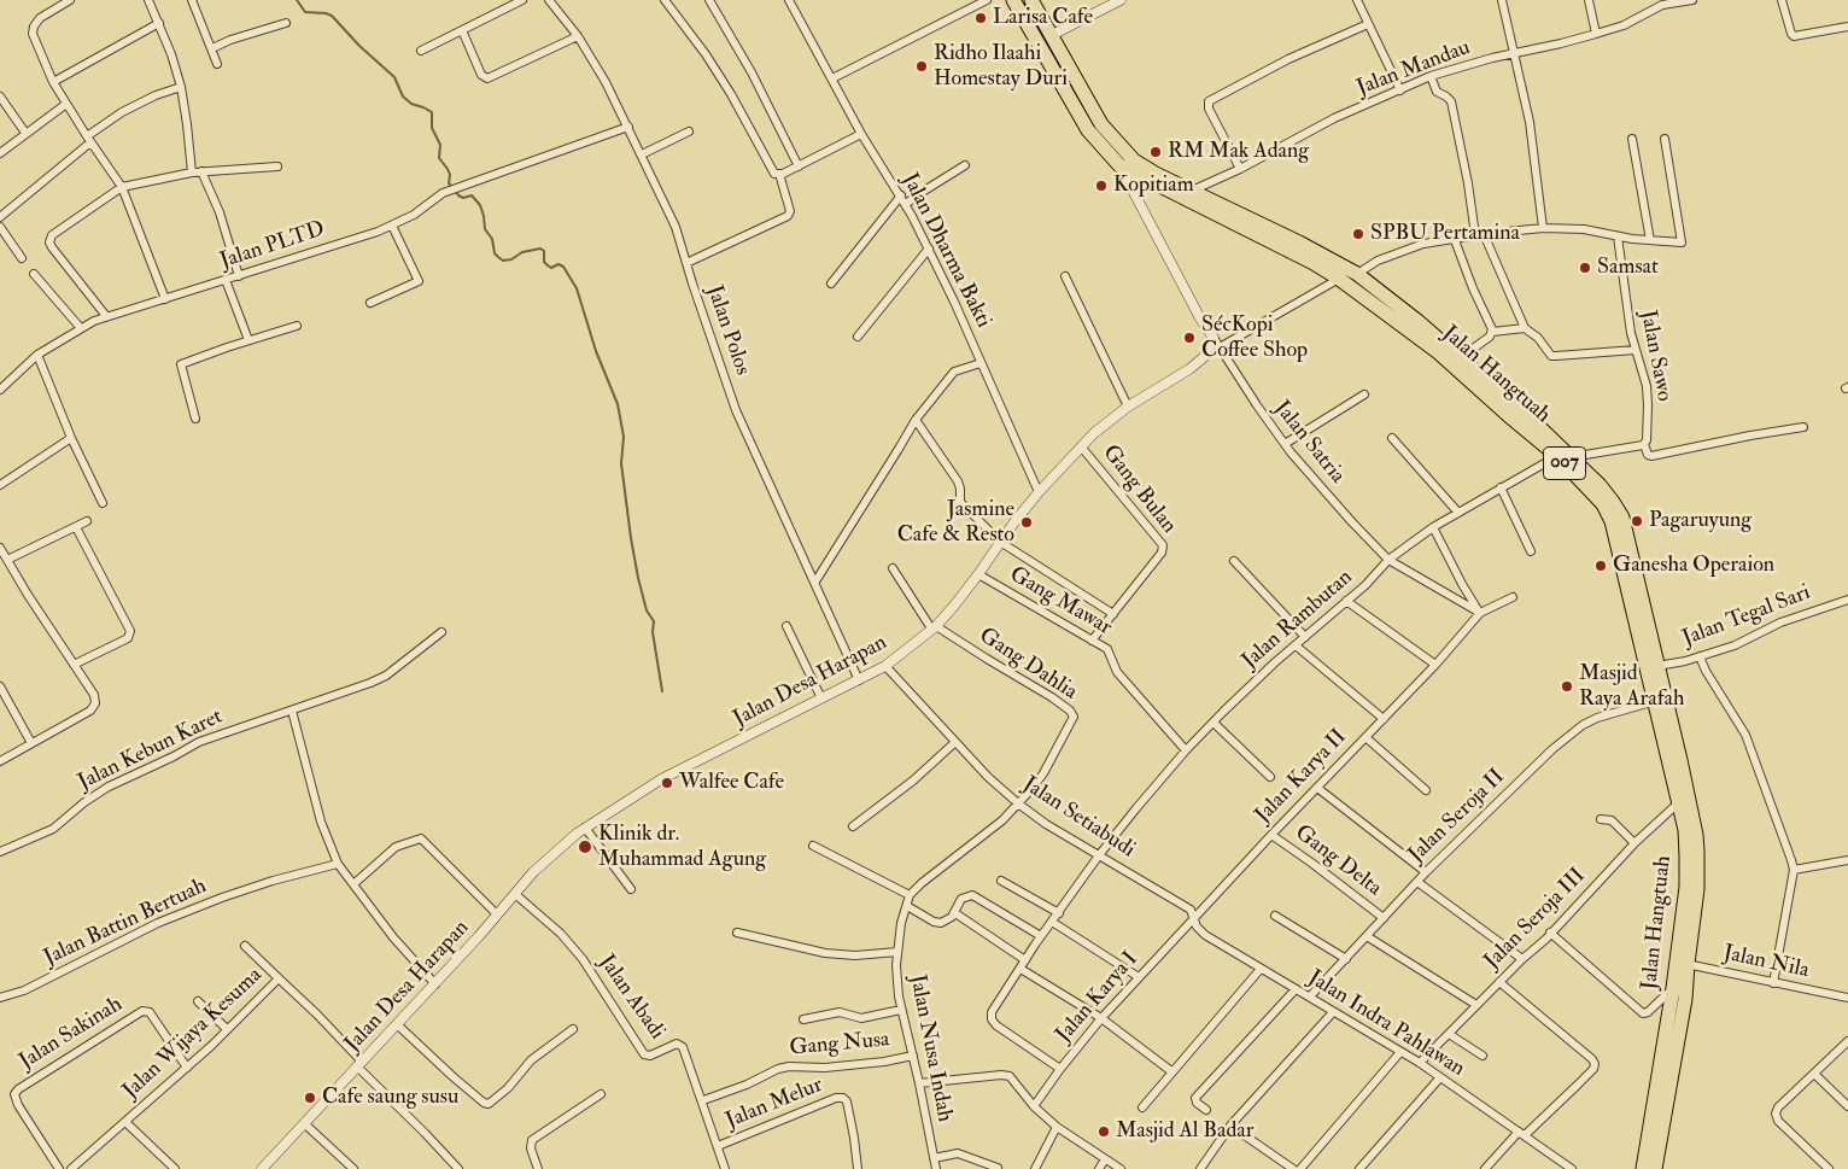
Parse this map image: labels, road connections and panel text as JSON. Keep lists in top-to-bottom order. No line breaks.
{"streets":{"highway":["Jalan Hangtuah","007"],"street":["Jalan Mandau","Jalan PLTD","Jalan Dharma Bakti","Jalan Polos","Jalan Sawo","Jalan Satria","Gang Bulan","Gang Mawar","Jalan Tegal Sari","Jalan Rambutan","Gang Dahlia","Jalan Desa Harapan","Jalan Kebun Karet","Jalan Karya II","Jalan Seroja II","Jalan Setiabudi","Gang Delta","Jalan Seroja III","Jalan Battin Bertuah","Jalan Nila","Jalan Abadi","Jalan Karya I","Jalan Indra Pahlawan","Jalan Sakinah","Jalan Wijaya Kesuma","Gang Nusa","Jalan Nusa Indah","Jalan Melur"]},"crossings":[["Jalan Mandau","Jalan Hangtuah"],["Jalan PLTD","Jalan Polos"],["Jalan Dharma Bakti","Jalan Desa Harapan"],["Jalan Polos","Jalan Desa Harapan"],["Jalan Hangtuah","Jalan Tegal Sari"],["Jalan Hangtuah","Jalan Rambutan"],["Jalan Hangtuah","Jalan Seroja II"],["Jalan Hangtuah","Jalan Seroja III"],["Jalan Hangtuah","Jalan Nila"],["Jalan Satria","Jalan Rambutan"],["Jalan Satria","Jalan Desa Harapan"],["Jalan Satria","Jalan Karya II"],["Gang Bulan","Gang Mawar"],["Gang Bulan","Jalan Desa Harapan"],["Gang Mawar","Jalan Rambutan"],["Gang Mawar","Jalan Desa Harapan"],["Jalan Rambutan","Jalan Setiabudi"],["Jalan Rambutan","Jalan Karya I"],["Gang Dahlia","Jalan Desa Harapan"],["Gang Dahlia","Jalan Setiabudi"],["Jalan Desa Harapan","Jalan Setiabudi"],["Jalan Desa Harapan","Jalan Abadi"],["Jalan Desa Harapan","Jalan Wijaya Kesuma"],["Jalan Karya II","Gang Delta"],["Jalan Karya II","Jalan Karya I"],["Jalan Karya II","Jalan Indra Pahlawan"],["Jalan Seroja II","Gang Delta"],["Jalan Seroja II","Jalan Indra Pahlawan"],["Jalan Setiabudi","Jalan Indra Pahlawan"],["Jalan Seroja III","Jalan Indra Pahlawan"],["Jalan Abadi","Gang Nusa"],["Jalan Abadi","Jalan Melur"],["Jalan Karya I","Jalan Indra Pahlawan"],["Jalan Sakinah","Jalan Wijaya Kesuma"],["Gang Nusa","Jalan Nusa Indah"]],"places":["Larisa Cafe","Ridho Ilaahi Homestay Duri","RM Mak Adang","Kopitiam","SPBU Pertamina","Samsat","SécKopi Coffee Shop","Pagaruyung","Jasmine Cafe & Resto","Ganesha Operaion","Masjid Raya Arafah","Walfee Cafe","Klinik dr. Muhammad Agung","Cafe saung susu","Masjid Al Badar"]}
